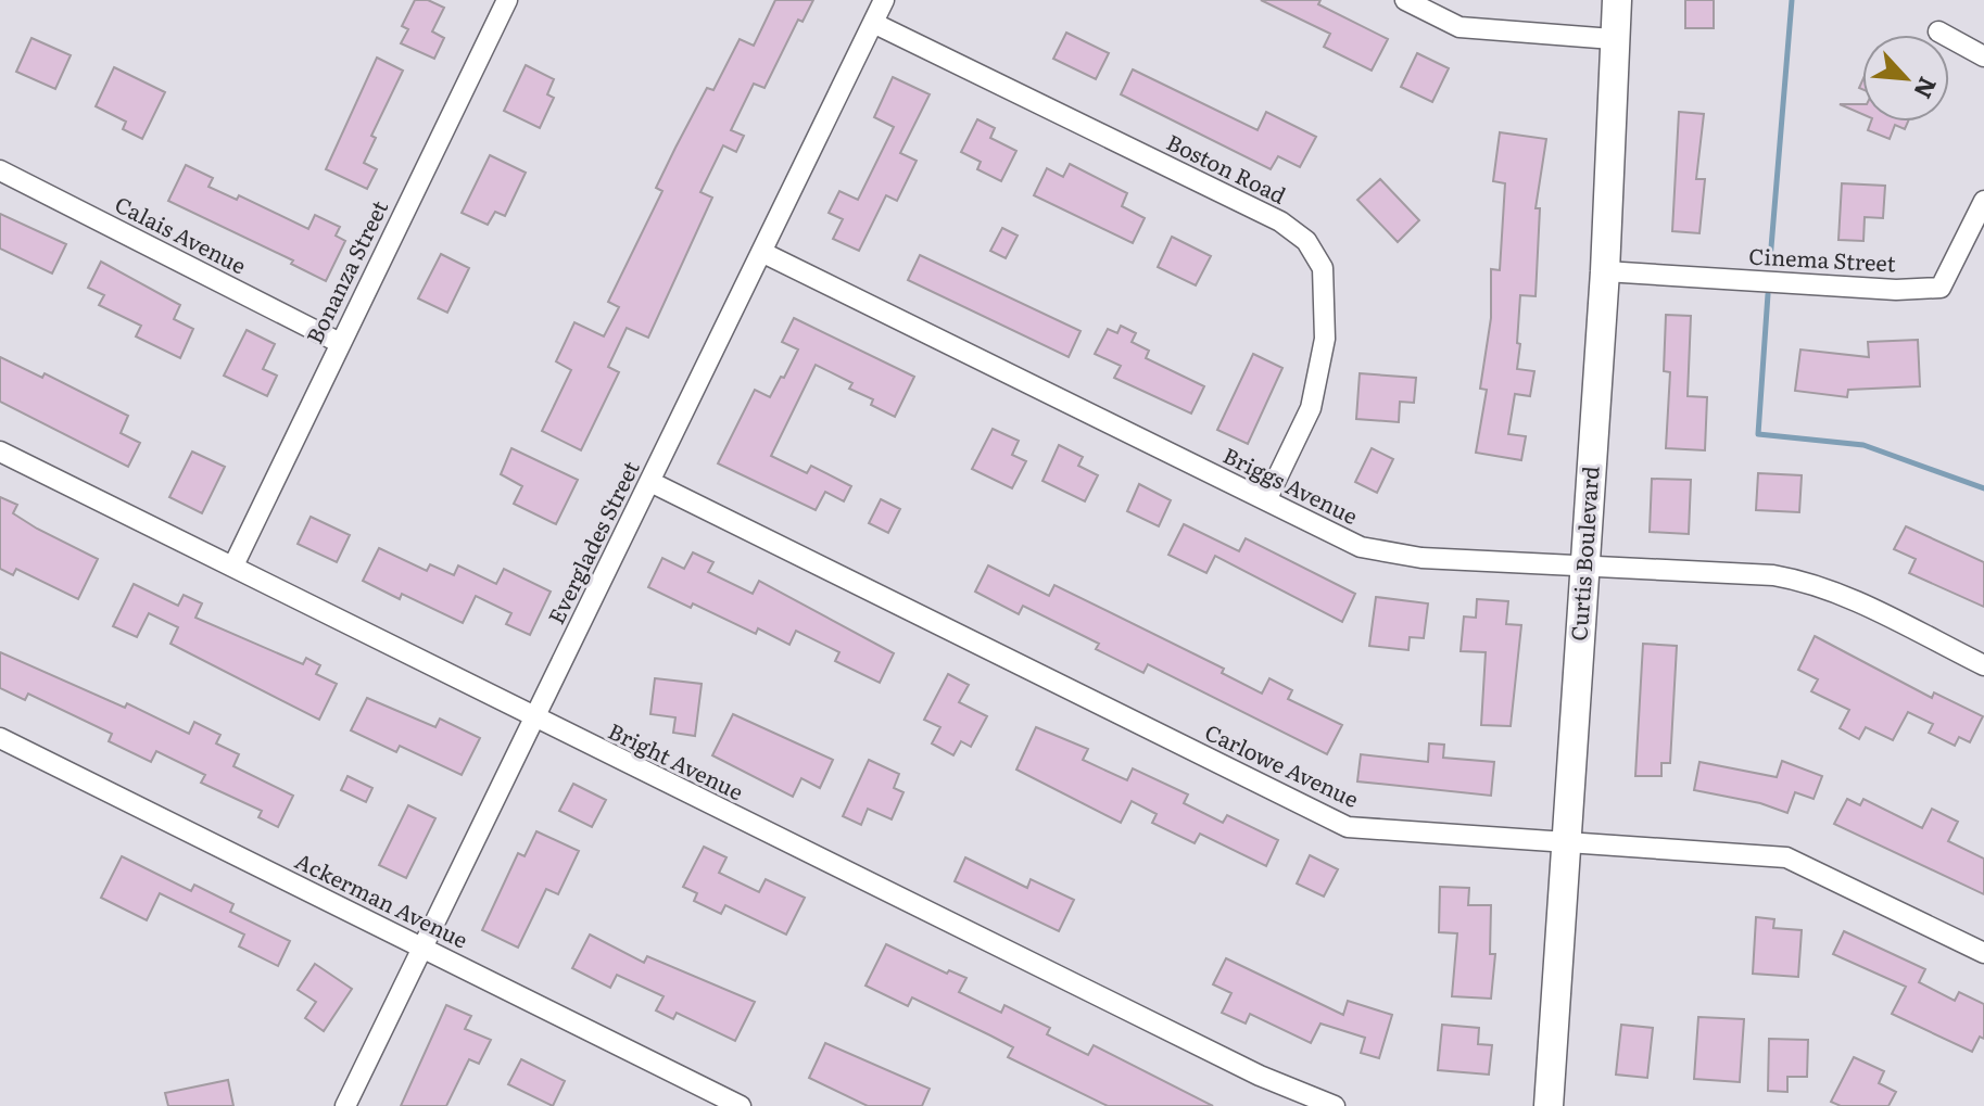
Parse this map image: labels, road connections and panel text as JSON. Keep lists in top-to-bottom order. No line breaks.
{"streets":{"street":["Boston Road","Calais Avenue","Cinema Street","Bonanza Street","Briggs Avenue","Everglades Street","Curtis Boulevard","Bright Avenue","Carlowe Avenue","Ackerman Avenue"]},"crossings":[["Boston Road","Briggs Avenue"],["Boston Road","Everglades Street"],["Calais Avenue","Bonanza Street"],["Cinema Street","Curtis Boulevard"],["Bonanza Street","Bright Avenue"],["Briggs Avenue","Everglades Street"],["Briggs Avenue","Curtis Boulevard"],["Everglades Street","Bright Avenue"],["Everglades Street","Carlowe Avenue"],["Everglades Street","Ackerman Avenue"],["Curtis Boulevard","Carlowe Avenue"]],"north":"bottom right"}
